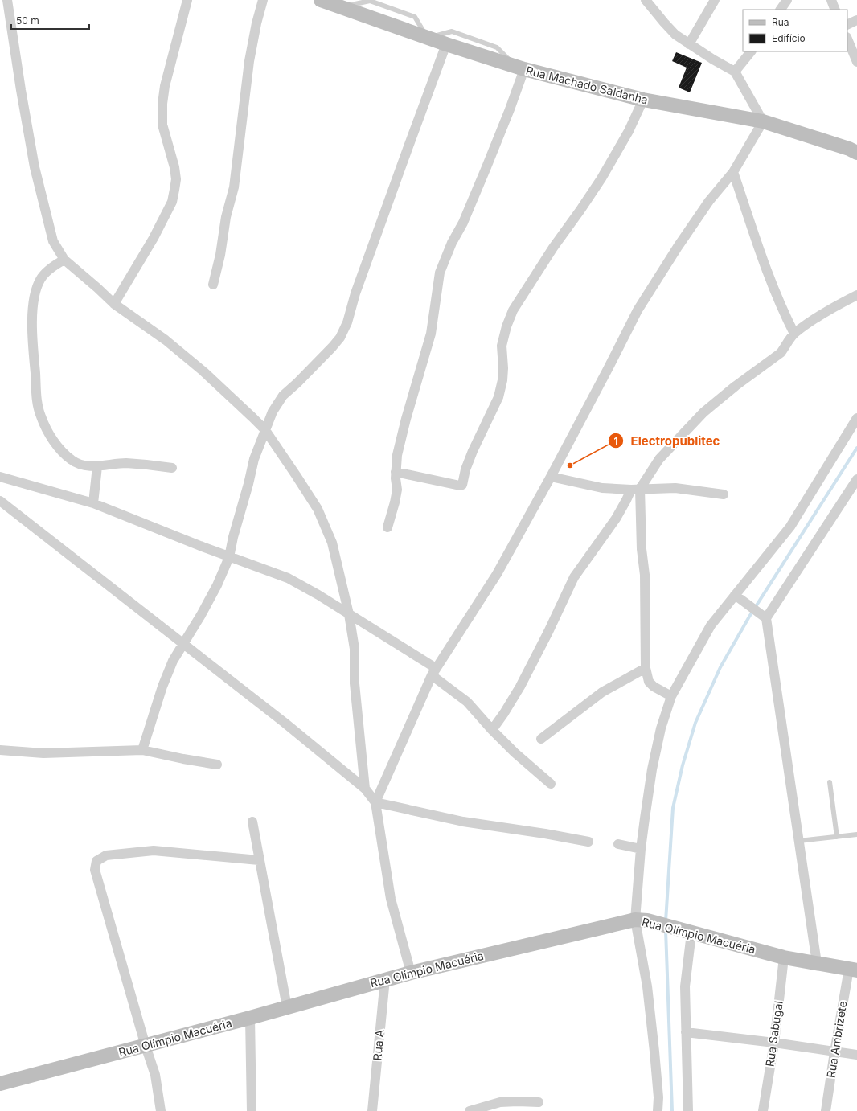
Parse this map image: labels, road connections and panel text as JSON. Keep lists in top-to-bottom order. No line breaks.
{"streets":{"street":["Rua Machado Saldanha","Rua Olímpio Macuéria","Rua Sabugal","Rua Ambrizete","Rua A"]},"crossings":[["Rua Olímpio Macuéria","Rua Sabugal"],["Rua Olímpio Macuéria","Rua Ambrizete"],["Rua Olímpio Macuéria","Rua A"]],"places":["Electropublitec"],"legend":["Rua","Edifício"],"scale_bar":"50 m"}
